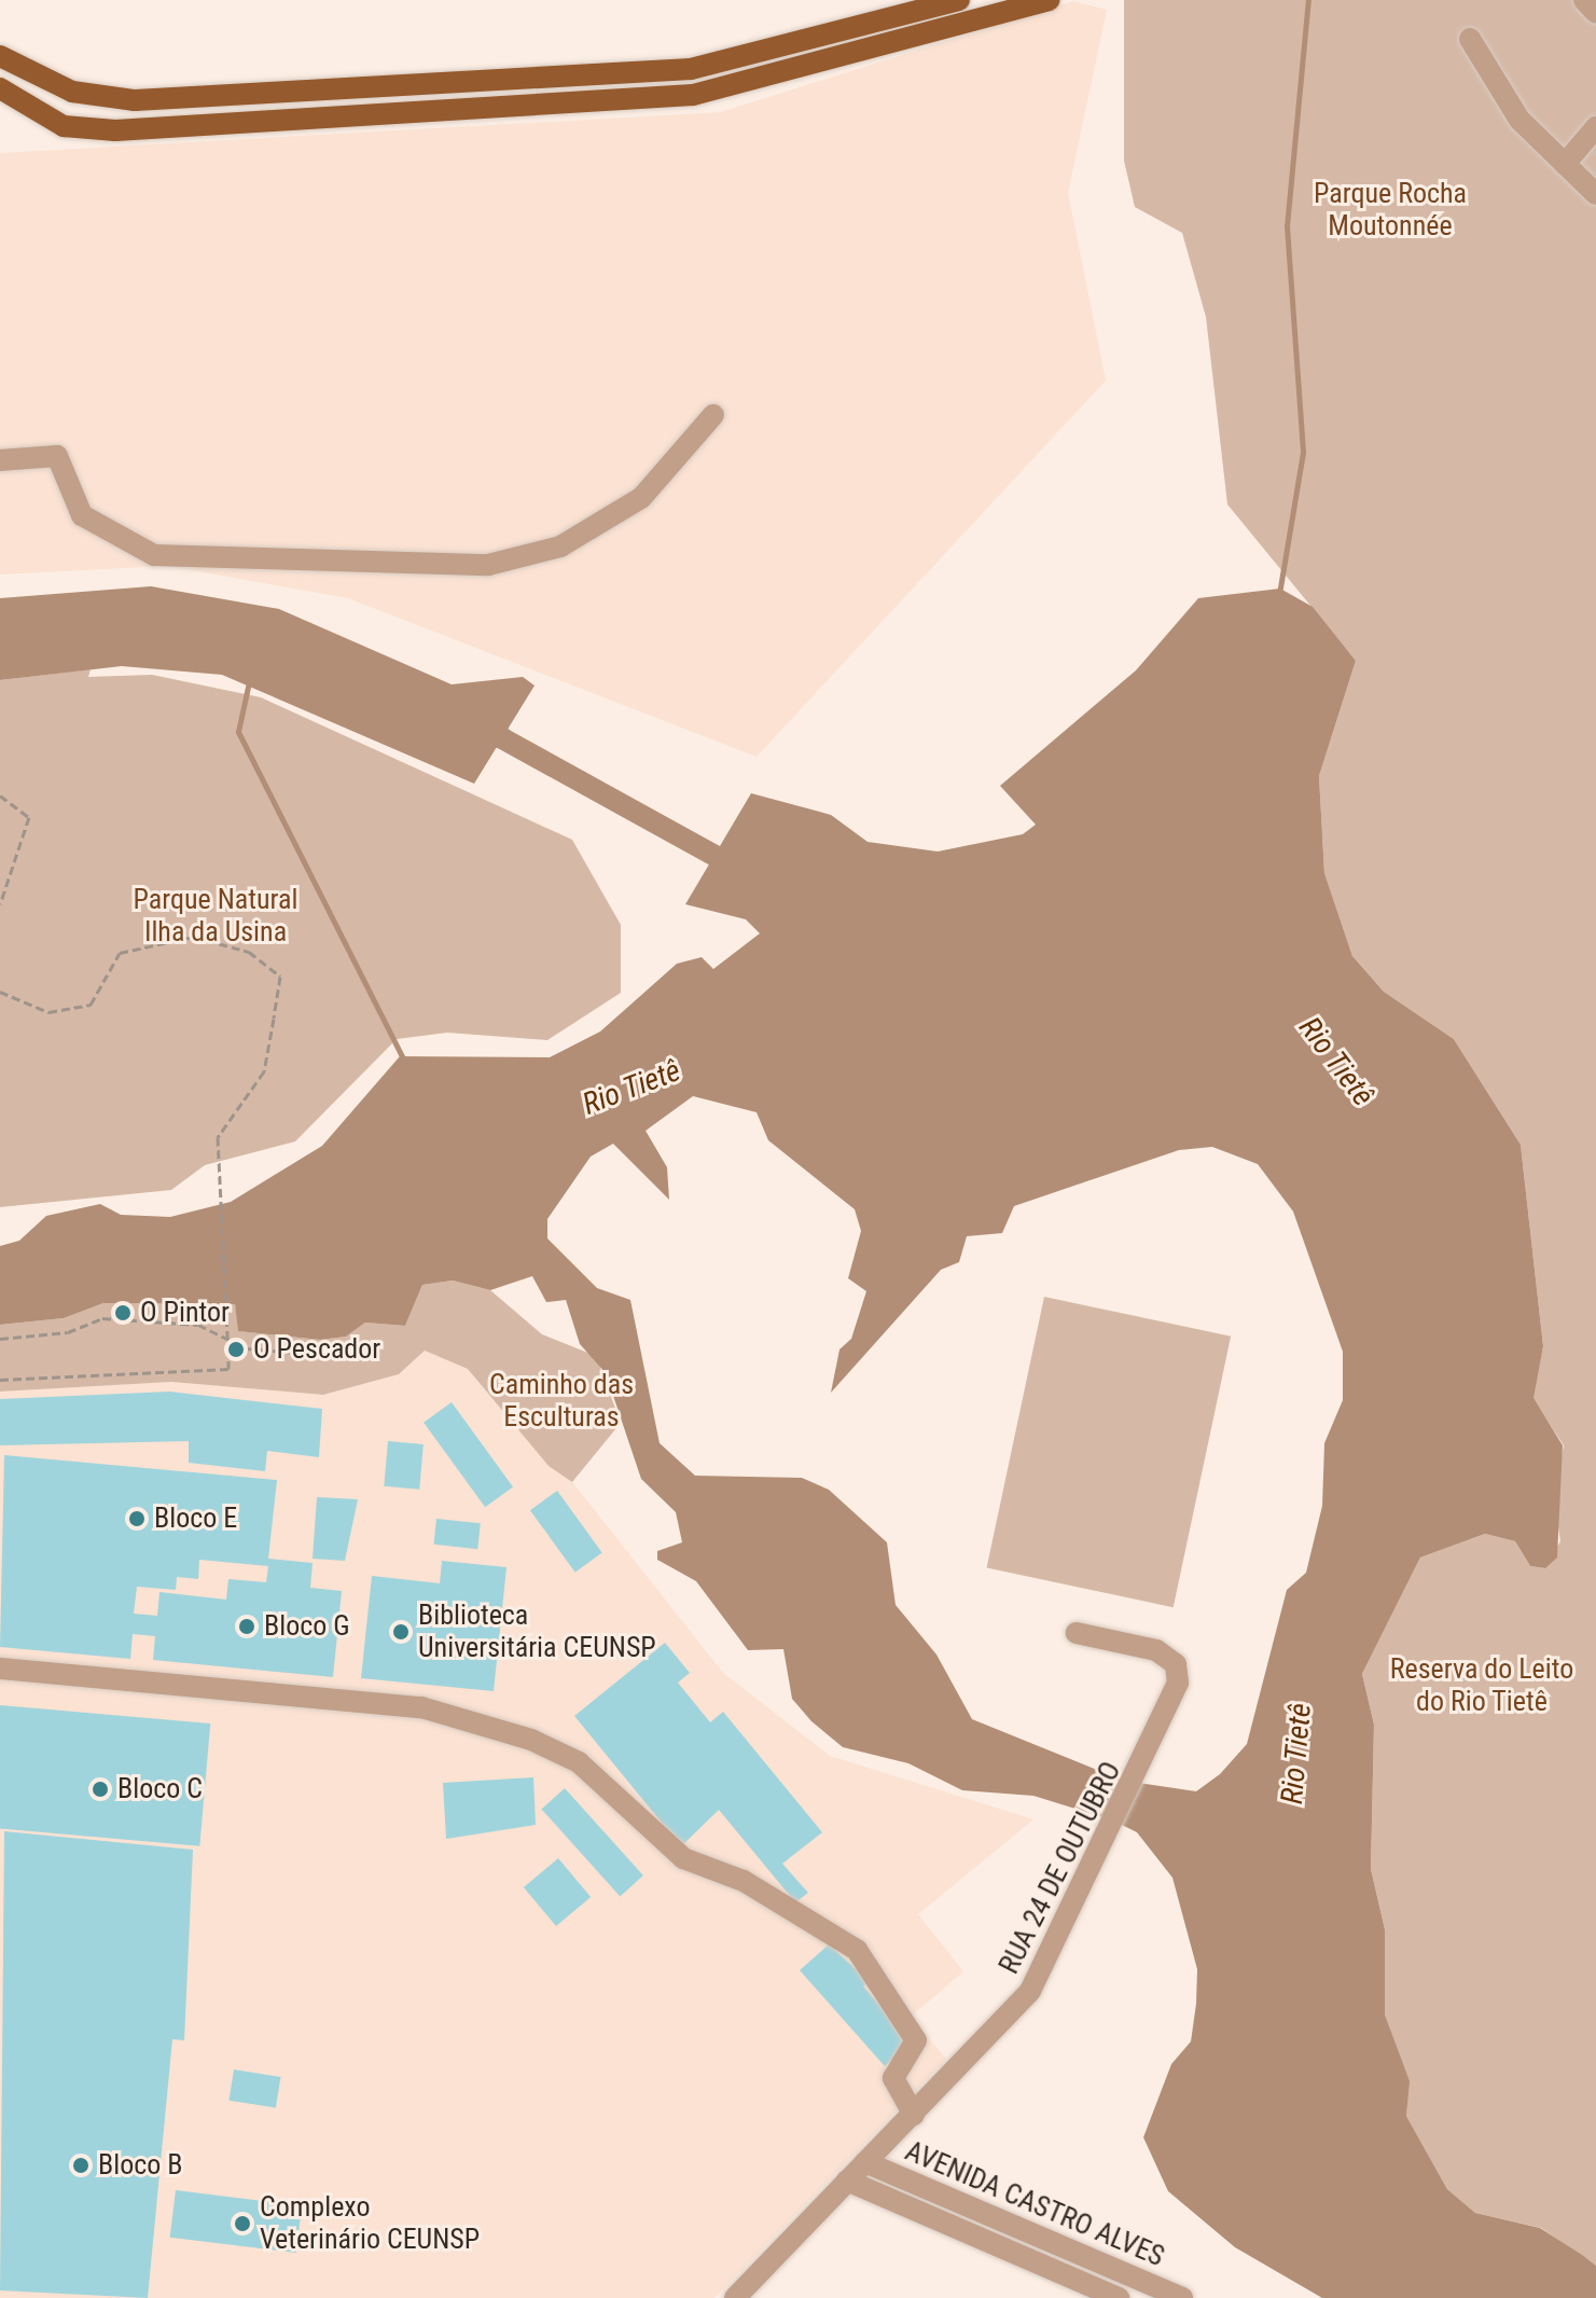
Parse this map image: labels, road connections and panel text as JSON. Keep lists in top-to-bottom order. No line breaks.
{"streets":{"street":["RUA 24 DE OUTUBRO","AVENIDA CASTRO ALVES"]},"crossings":[["RUA 24 DE OUTUBRO","AVENIDA CASTRO ALVES"]],"water":["Rio Tietê"],"parks":["Parque Rocha Moutonnée","Parque Natural Ilha da Usina","Caminho das Esculturas","Reserva do Leito do Rio Tietê"],"places":["O Pintor","O Pescador","Bloco E","Bloco G","Biblioteca Universitária CEUNSP","Bloco C","Bloco B","Complexo Veterinário CEUNSP"]}
